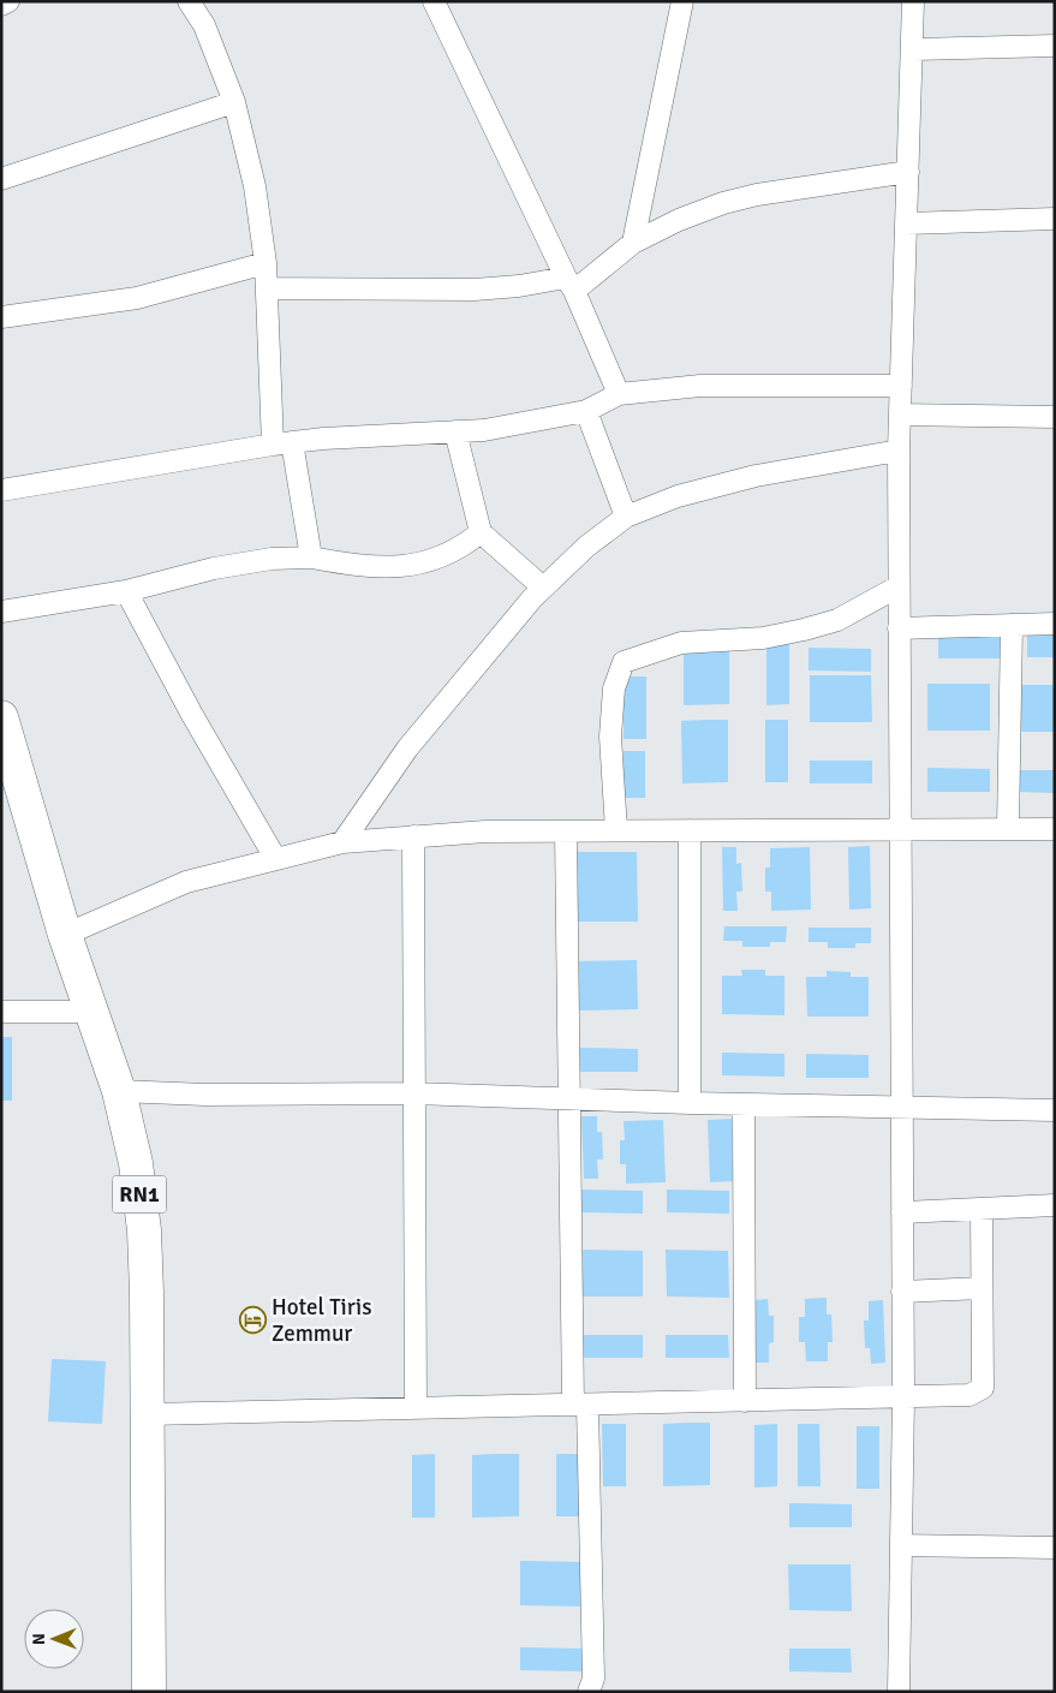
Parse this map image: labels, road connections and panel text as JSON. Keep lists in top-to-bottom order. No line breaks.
{"streets":{"highway":["RN1"]},"places":{"hotel":["Hotel Tiris Zemmur"]},"north":"left"}
